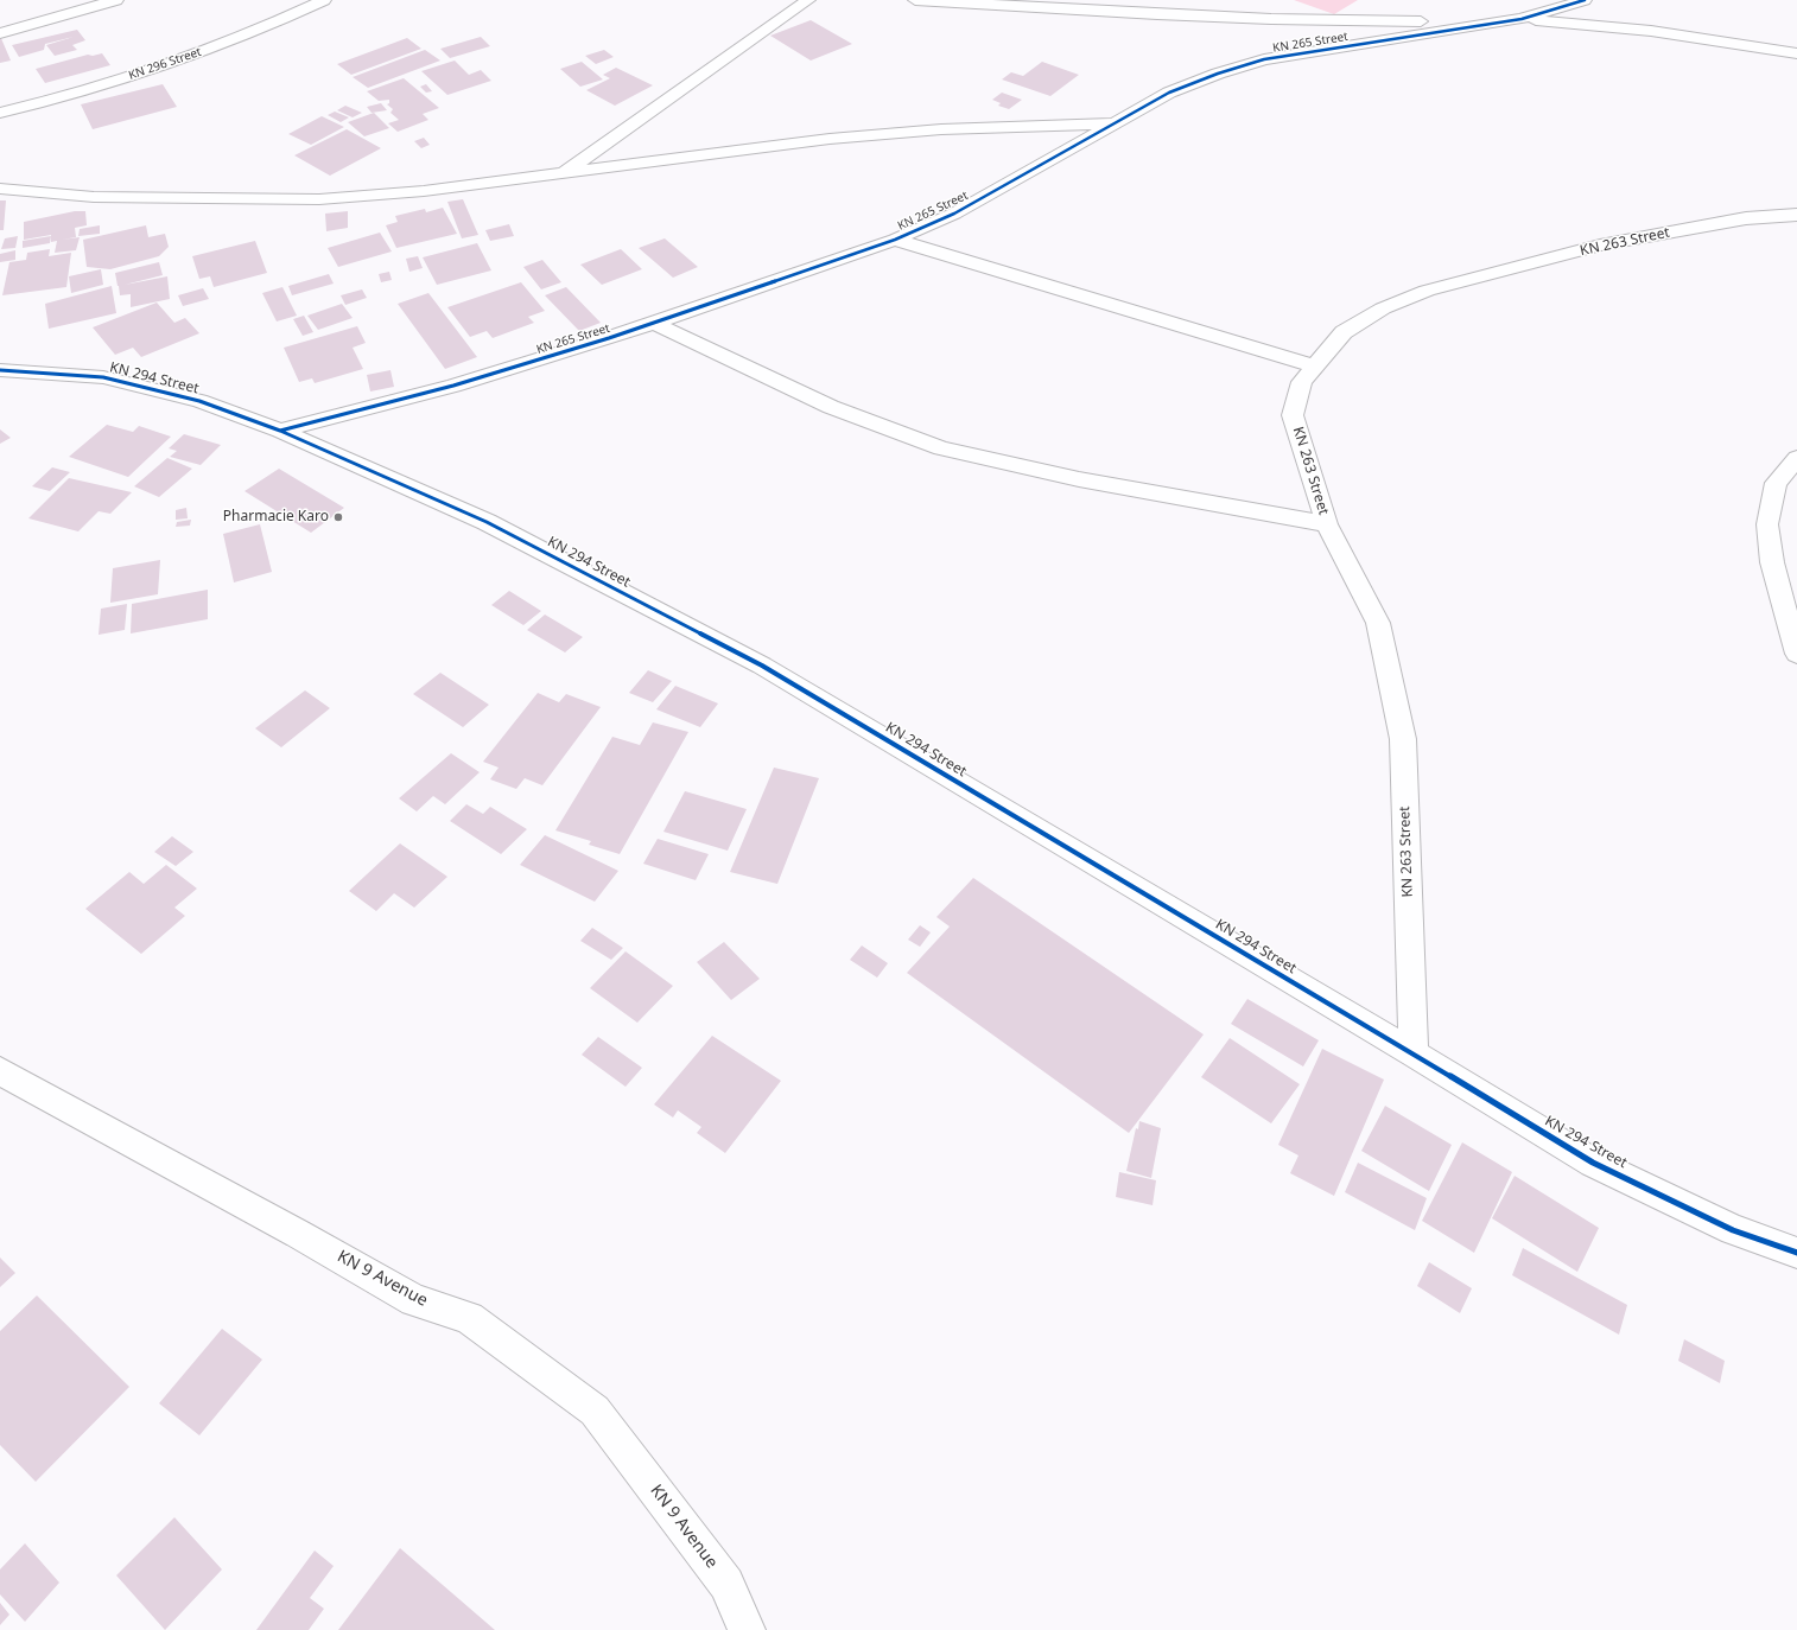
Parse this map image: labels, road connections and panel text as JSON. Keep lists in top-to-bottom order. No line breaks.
{"streets":{"street":["KN 265 Street","KN 296 Street","KN 263 Street","KN 294 Street","KN 9 Avenue"]},"crossings":[["KN 265 Street","KN 294 Street"],["KN 263 Street","KN 294 Street"]],"places":["Pharmacie Karo"]}
